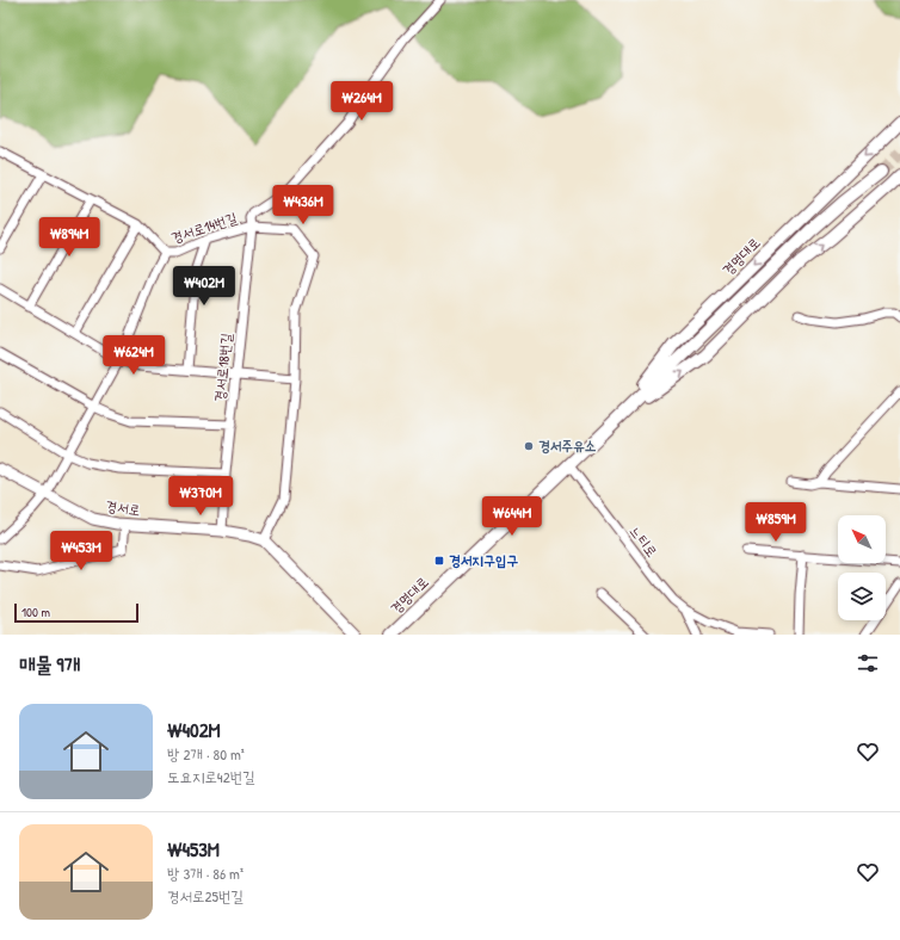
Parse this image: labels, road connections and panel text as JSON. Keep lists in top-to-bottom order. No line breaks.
{"streets":{"main road":["경명대로"],"street":["경서로14번길","경서로18번길","경서로","느티로"]},"crossings":[["경서로14번길","경서로18번길"],["경서로14번길","경서로"],["경명대로","느티로"],["경서로18번길","경서로"]],"places":{"other":["경서주유소"],"transit":["경서지구입구"]},"scale_bar":"100 m","north":"top left","page":{"price":["₩264M","₩436M","₩894M","₩402M","₩624M","₩370M","₩644M","₩859M","₩453M"],"scale":"100 m","heading":"매물 9개","list":[{"name":"₩402M","note":"방 2개 · 80 m² · 도요지로42번길"},{"name":"₩453M","note":"방 3개 · 86 m² · 경서로25번길"}]}}
